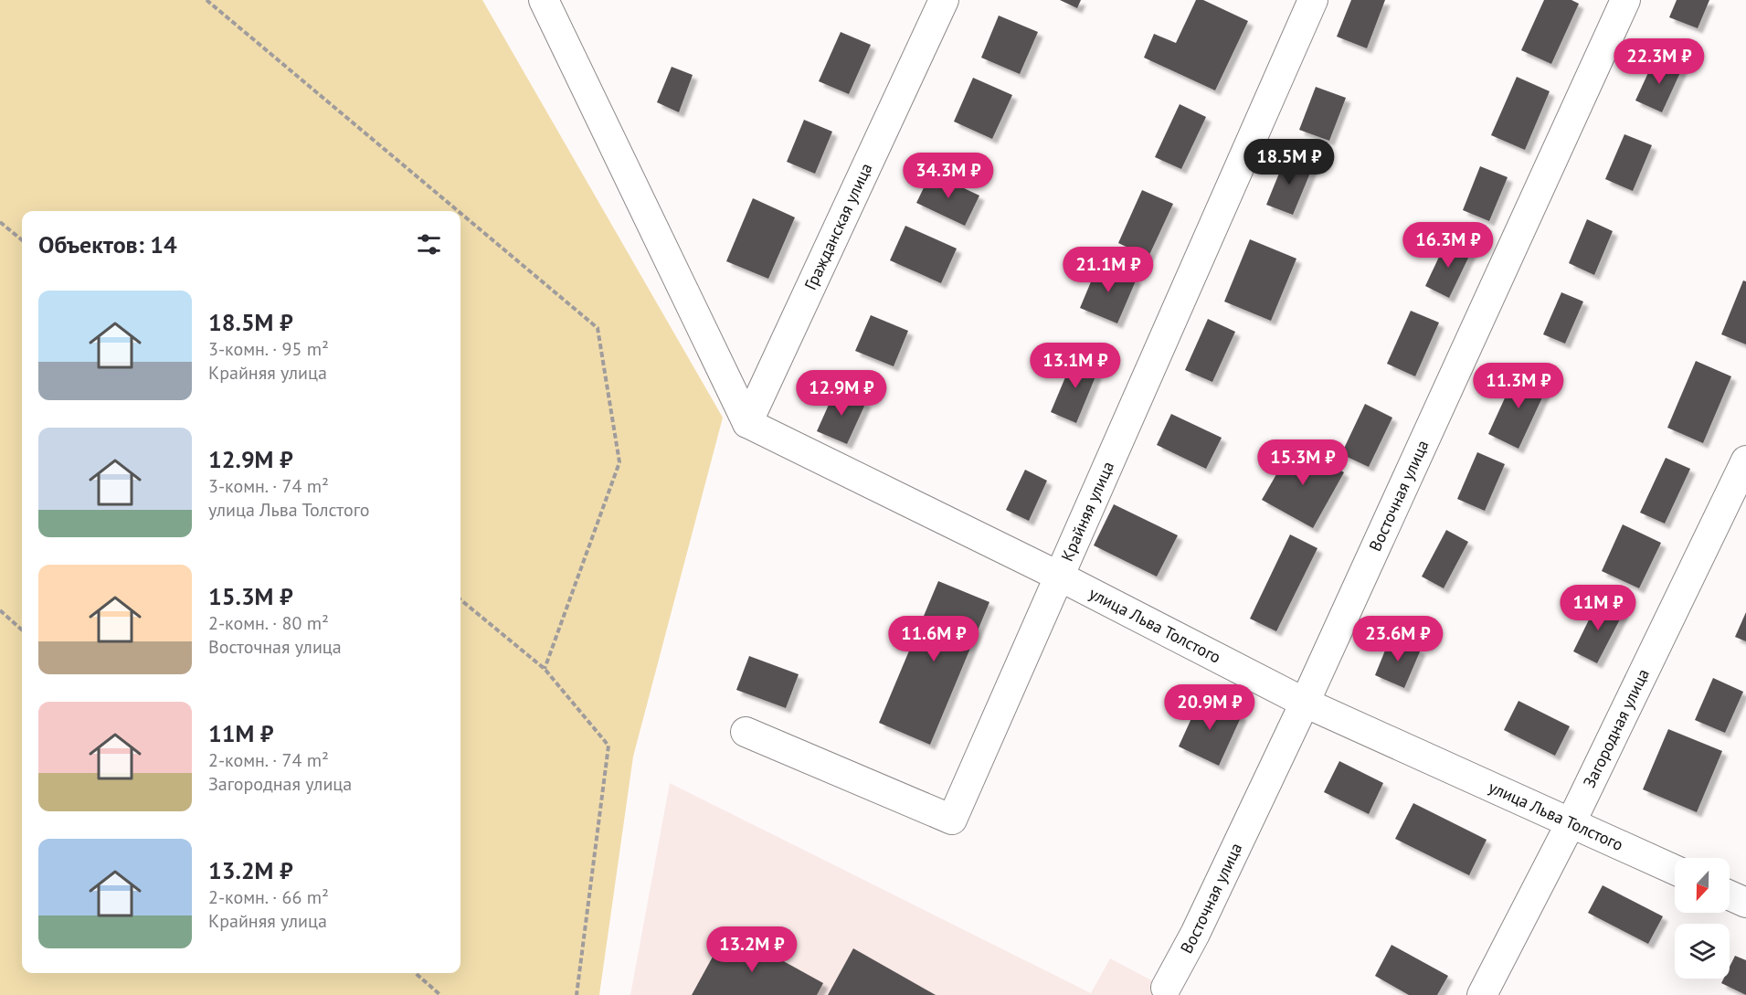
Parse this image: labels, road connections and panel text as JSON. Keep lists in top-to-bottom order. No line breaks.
{"streets":{"street":["Гражданская улица","Восточная улица","Крайняя улица","улица Льва Толстого","Загородная улица"]},"crossings":[["Гражданская улица","улица Льва Толстого"],["Восточная улица","улица Льва Толстого"],["Крайняя улица","улица Льва Толстого"],["улица Льва Толстого","Загородная улица"]],"north":"bottom","page":{"price":["22.3M ₽","18.5M ₽","34.3M ₽","16.3M ₽","21.1M ₽","13.1M ₽","11.3M ₽","12.9M ₽","15.3M ₽","11M ₽","11.6M ₽","23.6M ₽","20.9M ₽","13.2M ₽"],"heading":"Объектов: 14","list":[{"name":"18.5M ₽","note":"3-комн. · 95 m² · Крайняя улица"},{"name":"12.9M ₽","note":"3-комн. · 74 m² · улица Льва Толстого"},{"name":"15.3M ₽","note":"2-комн. · 80 m² · Восточная улица"},{"name":"11M ₽","note":"2-комн. · 74 m² · Загородная улица"},{"name":"13.2M ₽","note":"2-комн. · 66 m² · Крайняя улица"}]}}
